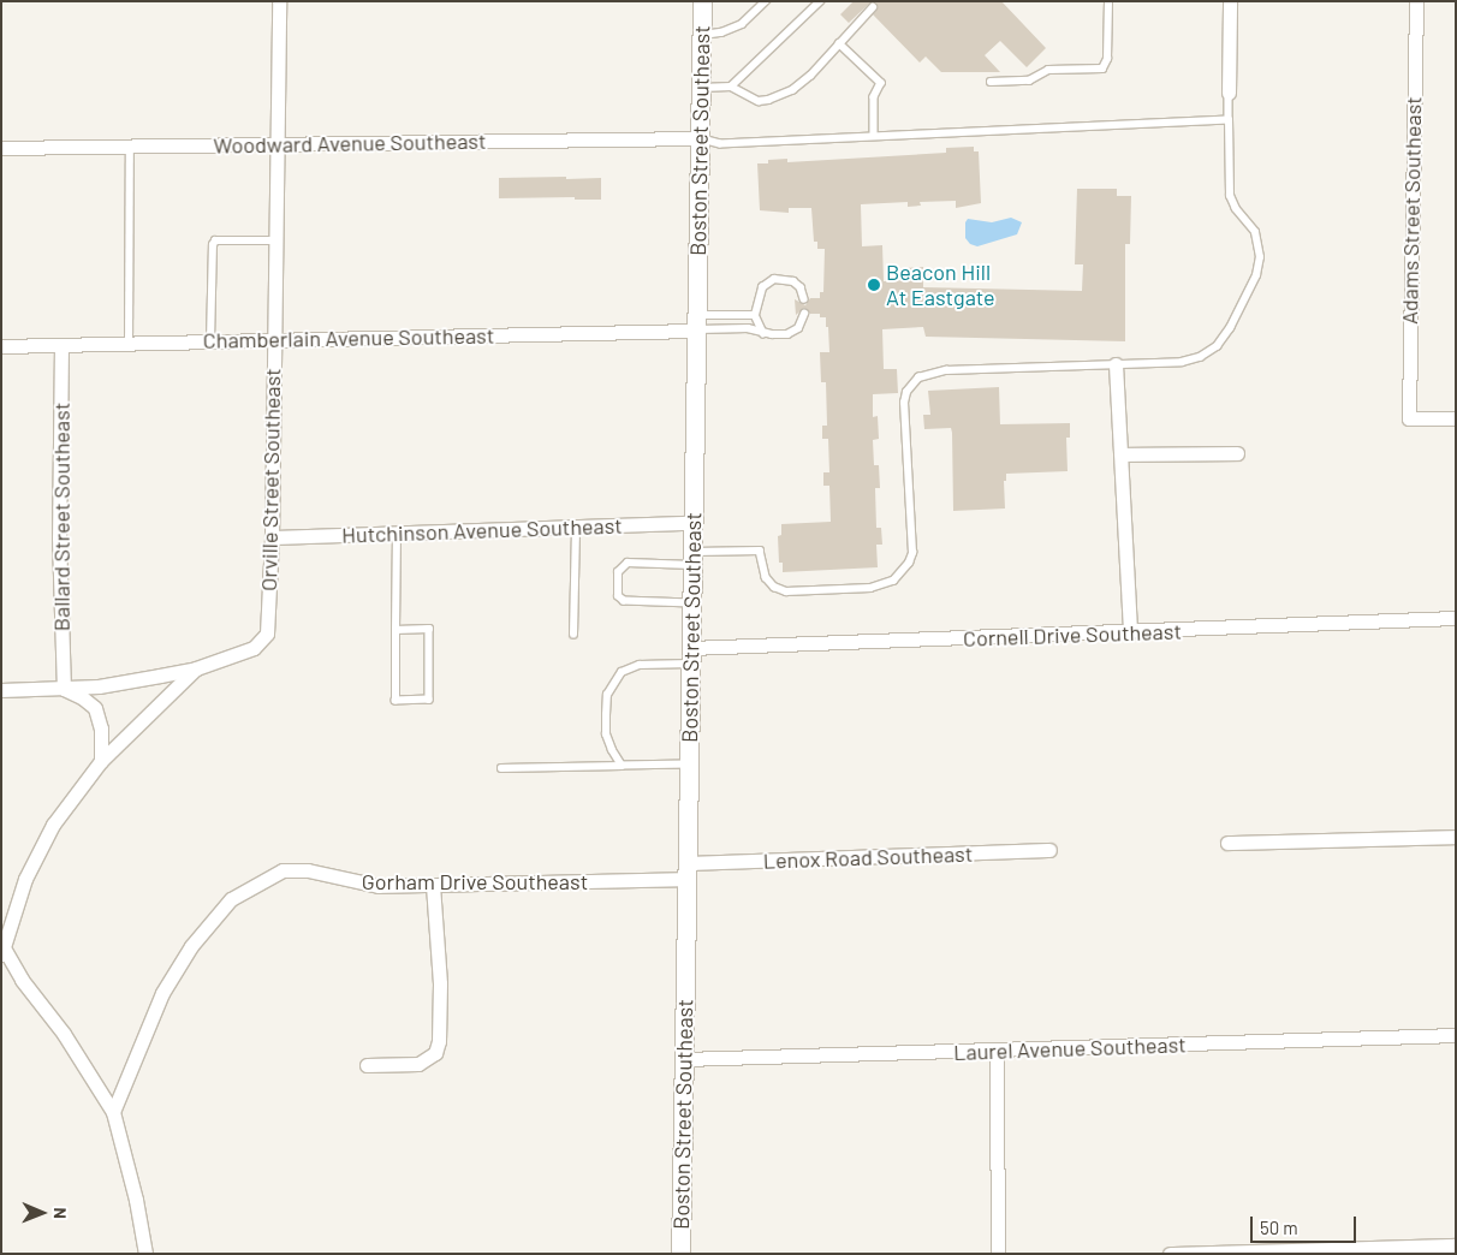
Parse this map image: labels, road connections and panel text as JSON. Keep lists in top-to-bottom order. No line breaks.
{"streets":{"street":["Boston Street Southeast","Woodward Avenue Southeast","Adams Street Southeast","Chamberlain Avenue Southeast","Orville Street Southeast","Ballard Street Southeast","Hutchinson Avenue Southeast","Cornell Drive Southeast","Lenox Road Southeast","Gorham Drive Southeast","Laurel Avenue Southeast"]},"crossings":[["Boston Street Southeast","Woodward Avenue Southeast"],["Boston Street Southeast","Chamberlain Avenue Southeast"],["Boston Street Southeast","Hutchinson Avenue Southeast"],["Boston Street Southeast","Cornell Drive Southeast"],["Boston Street Southeast","Lenox Road Southeast"],["Boston Street Southeast","Gorham Drive Southeast"],["Boston Street Southeast","Laurel Avenue Southeast"],["Woodward Avenue Southeast","Orville Street Southeast"],["Chamberlain Avenue Southeast","Orville Street Southeast"],["Chamberlain Avenue Southeast","Ballard Street Southeast"],["Orville Street Southeast","Hutchinson Avenue Southeast"],["Lenox Road Southeast","Gorham Drive Southeast"]],"places":["Beacon Hill At Eastgate"],"scale_bar":"50 m","north":"right"}
